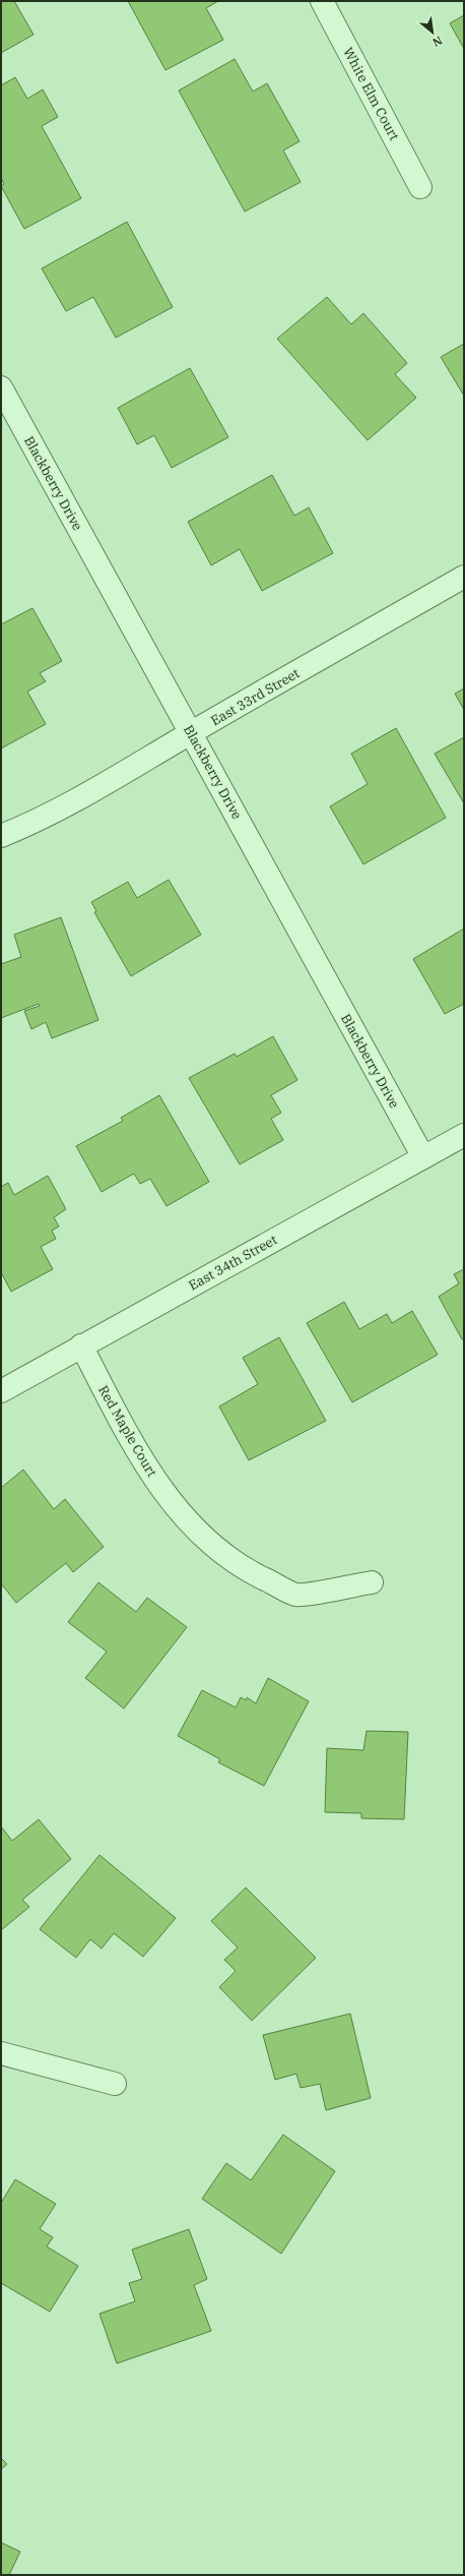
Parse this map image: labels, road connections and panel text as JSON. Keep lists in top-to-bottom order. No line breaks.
{"streets":{"street":["White Elm Court","Blackberry Drive","East 33rd Street","East 34th Street","Red Maple Court"]},"crossings":[["Blackberry Drive","East 33rd Street"],["Blackberry Drive","East 34th Street"],["East 34th Street","Red Maple Court"]],"north":"bottom right"}
